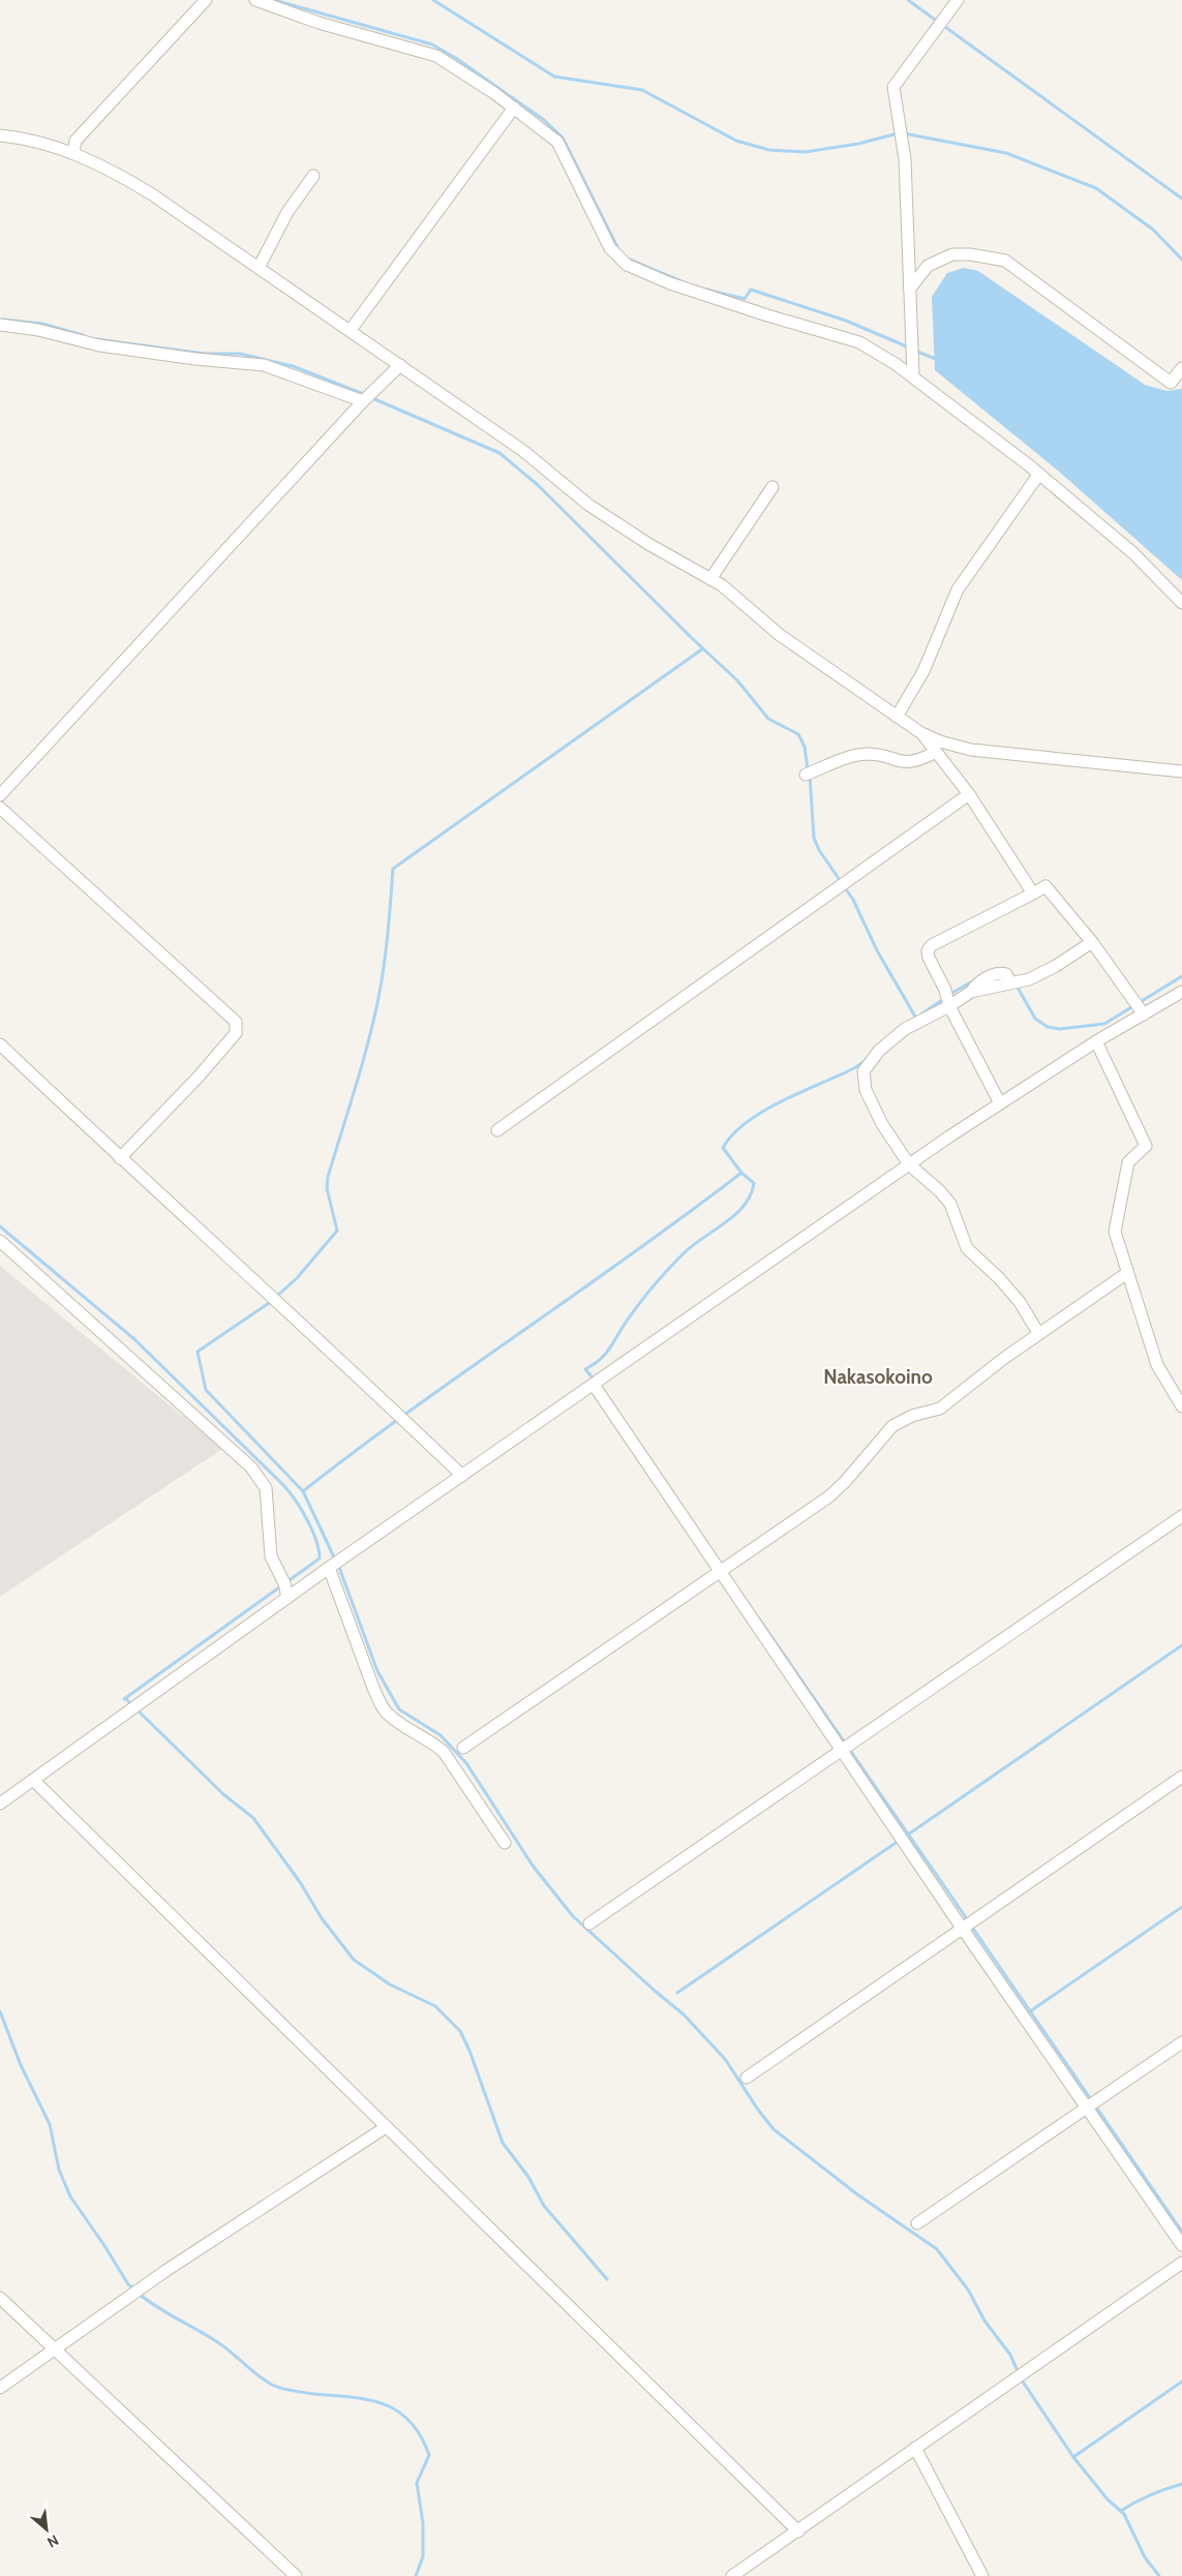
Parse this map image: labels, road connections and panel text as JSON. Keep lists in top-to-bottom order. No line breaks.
{"districts":["Nakasokoino"],"north":"bottom right"}
